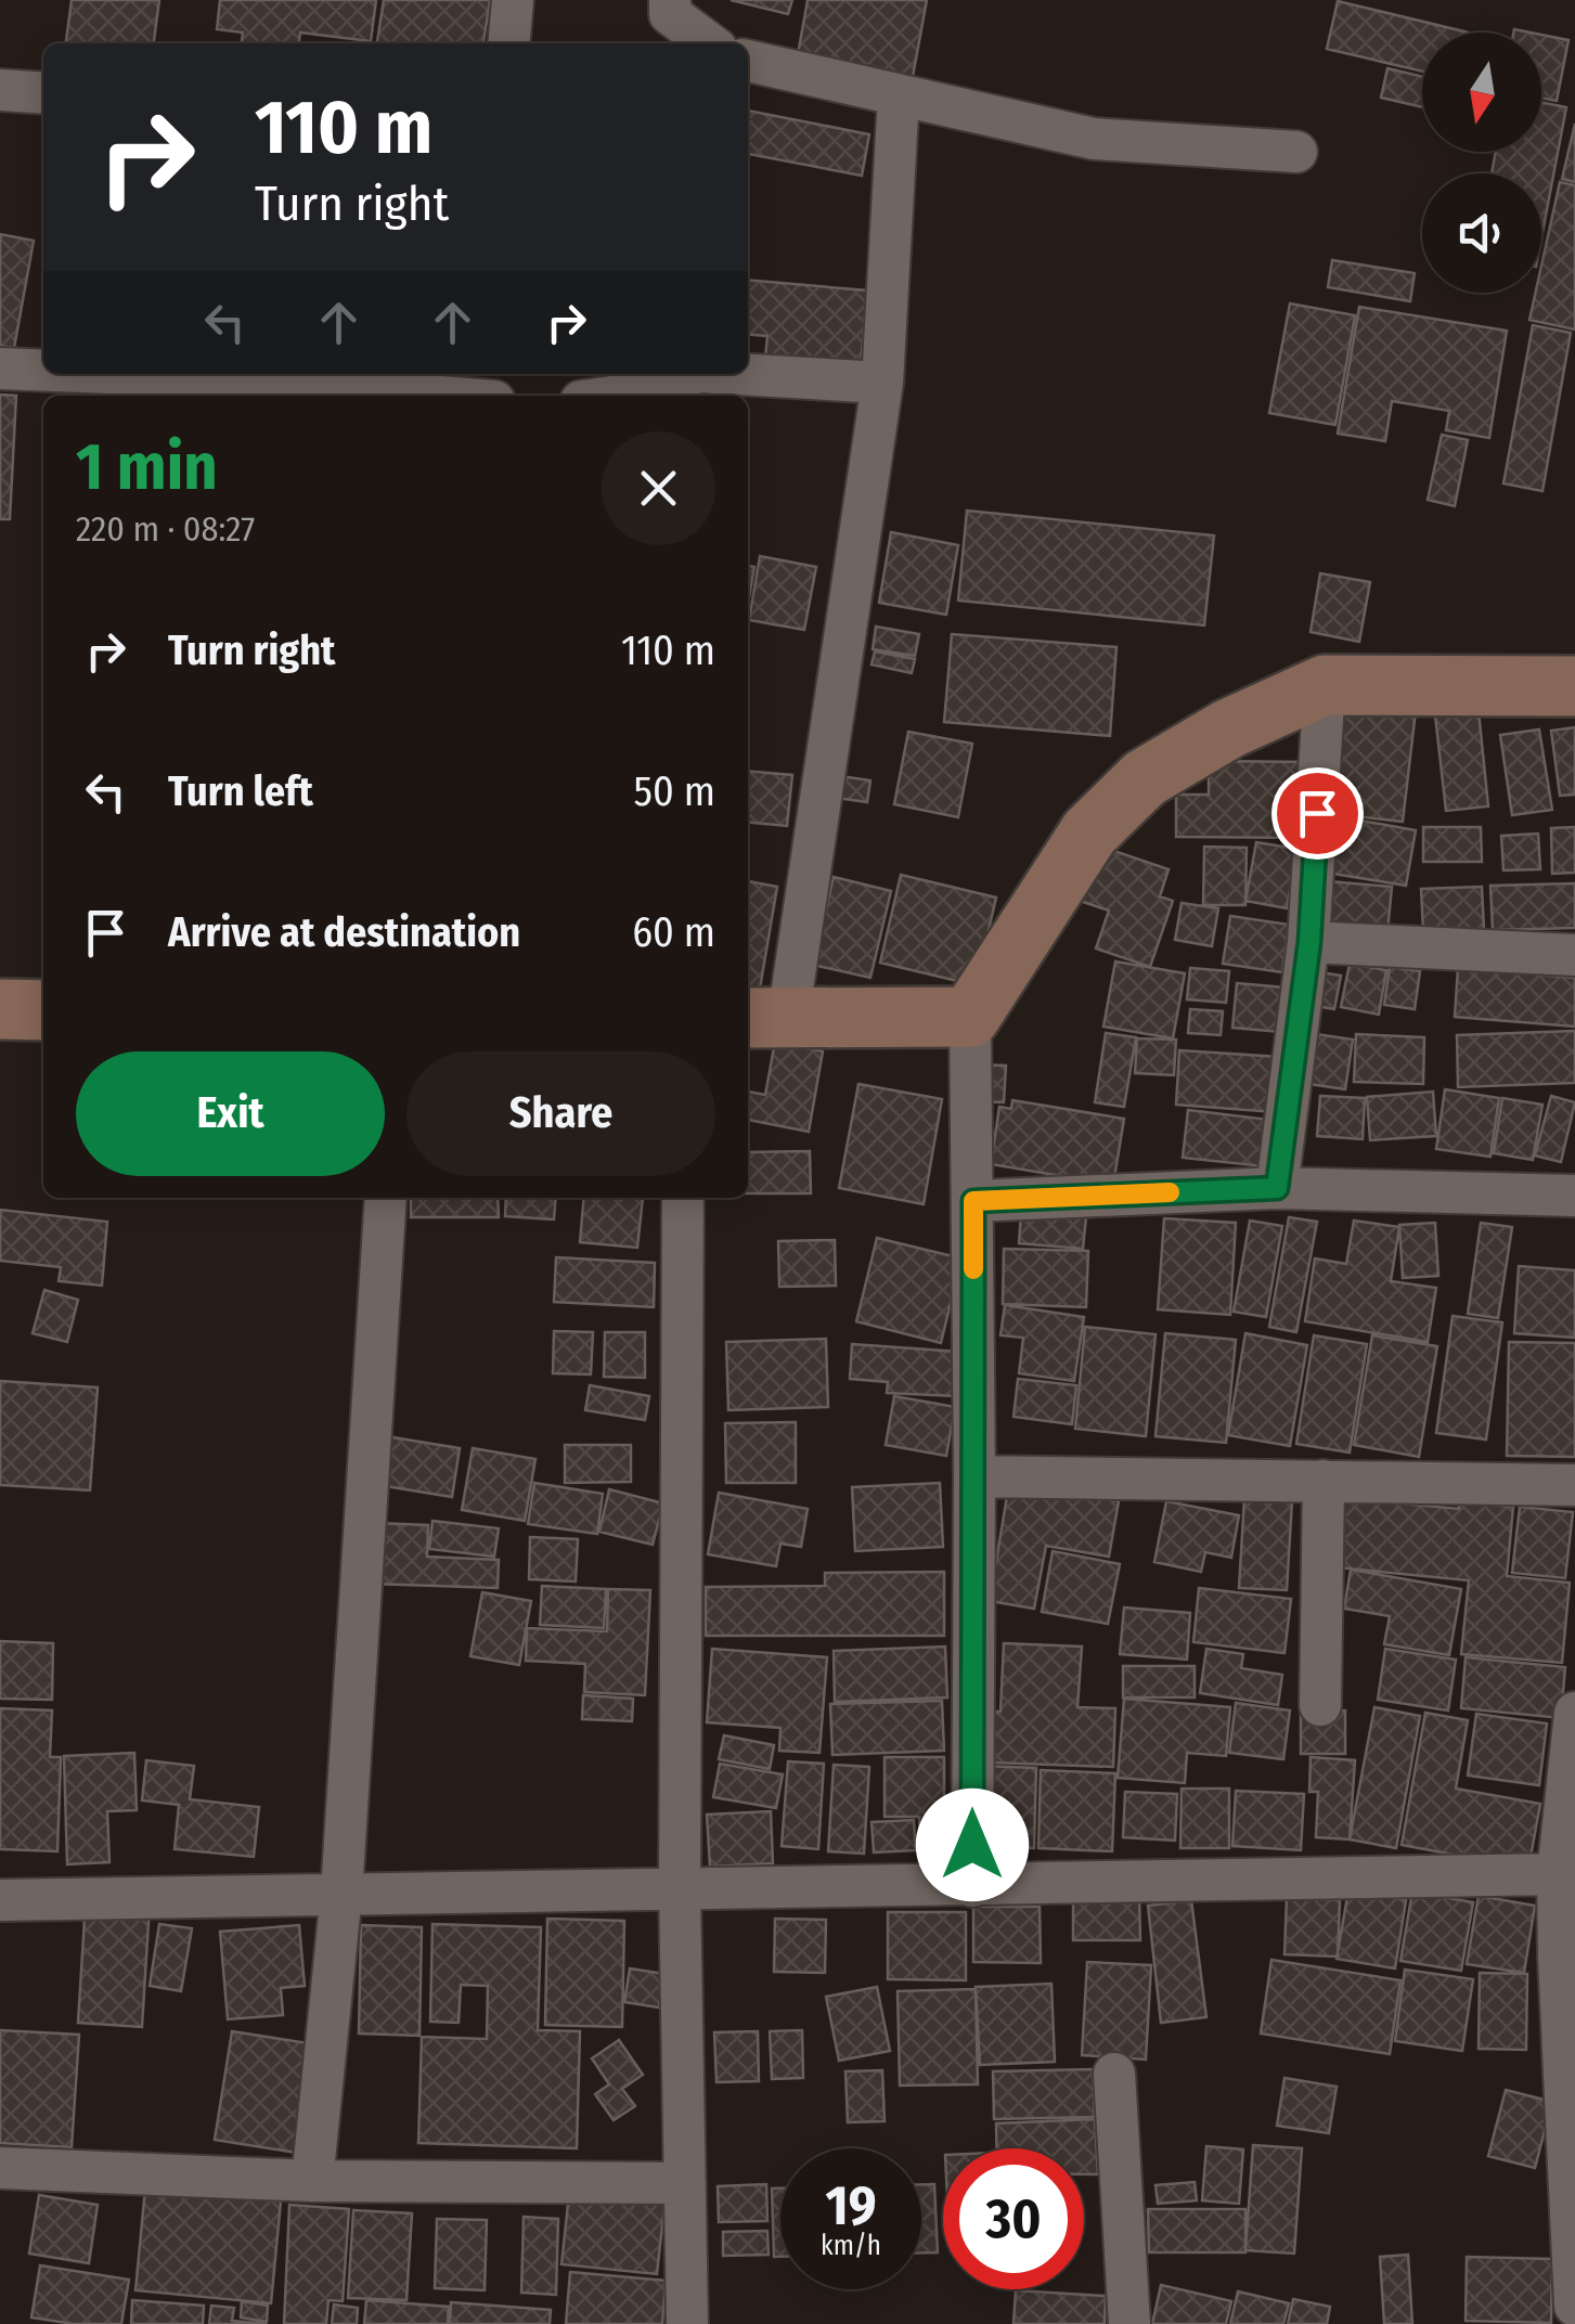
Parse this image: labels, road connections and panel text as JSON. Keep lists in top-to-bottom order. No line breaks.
{"north":"bottom","page":{"turn":["110 m","Turn right"],"heading":["1 min","220 m · 08:27"],"list":[{"name":"Turn right","value":"110 m"},{"name":"Turn left","value":"50 m"},{"name":"Arrive at destination","value":"60 m"}],"buttons":["Exit","Share"],"speed":"19 km/h","limit":"30"}}
